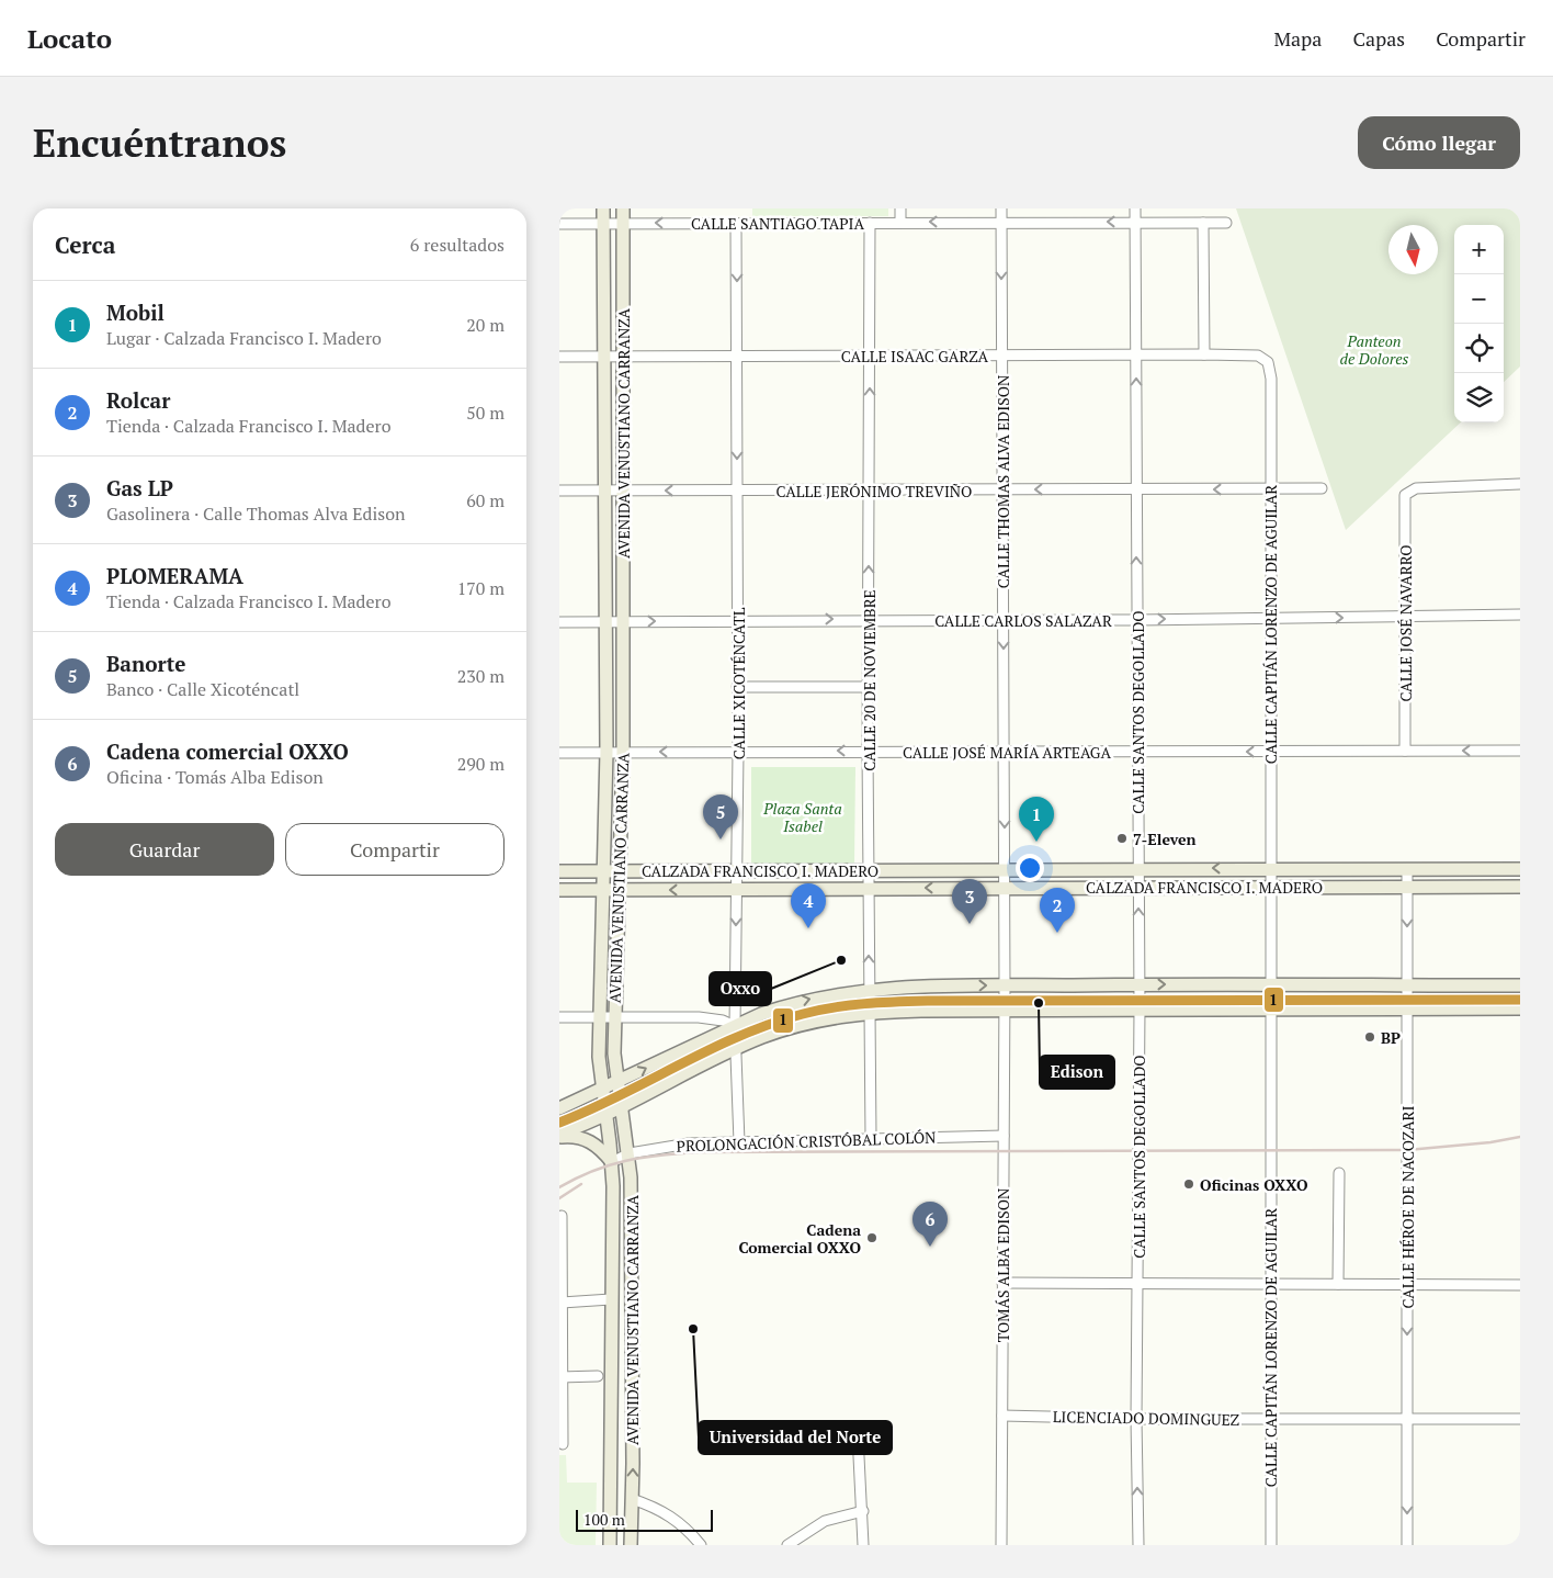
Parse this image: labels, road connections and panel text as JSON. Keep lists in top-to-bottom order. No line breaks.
{"streets":{"main road":["AVENIDA VENUSTIANO CARRANZA","CALZADA FRANCISCO I. MADERO"],"street":["CALLE SANTIAGO TAPIA","CALLE ISAAC GARZA","CALLE THOMAS ALVA EDISON","CALLE JERÓNIMO TREVIÑO","CALLE CARLOS SALAZAR","CALLE JOSÉ NAVARRO","CALLE CAPITÁN LORENZO DE AGUILAR","CALLE 20 DE NOVIEMBRE","CALLE XICOTÉNCATL","CALLE SANTOS DEGOLLADO","CALLE JOSÉ MARÍA ARTEAGA","PROLONGACIÓN CRISTÓBAL COLÓN","CALLE HÉROE DE NACOZARI","TOMÁS ALBA EDISON","LICENCIADO DOMINGUEZ"]},"crossings":[["CALLE SANTIAGO TAPIA","AVENIDA VENUSTIANO CARRANZA"],["CALLE SANTIAGO TAPIA","CALLE THOMAS ALVA EDISON"],["CALLE SANTIAGO TAPIA","CALLE 20 DE NOVIEMBRE"],["CALLE SANTIAGO TAPIA","CALLE XICOTÉNCATL"],["CALLE SANTIAGO TAPIA","CALLE SANTOS DEGOLLADO"],["CALLE ISAAC GARZA","AVENIDA VENUSTIANO CARRANZA"],["CALLE ISAAC GARZA","CALLE THOMAS ALVA EDISON"],["CALLE ISAAC GARZA","CALLE CAPITÁN LORENZO DE AGUILAR"],["CALLE ISAAC GARZA","CALLE 20 DE NOVIEMBRE"],["CALLE ISAAC GARZA","CALLE XICOTÉNCATL"],["CALLE ISAAC GARZA","CALLE SANTOS DEGOLLADO"],["AVENIDA VENUSTIANO CARRANZA","CALLE JERÓNIMO TREVIÑO"],["AVENIDA VENUSTIANO CARRANZA","CALLE CARLOS SALAZAR"],["AVENIDA VENUSTIANO CARRANZA","CALLE JOSÉ MARÍA ARTEAGA"],["AVENIDA VENUSTIANO CARRANZA","CALZADA FRANCISCO I. MADERO"],["AVENIDA VENUSTIANO CARRANZA","PROLONGACIÓN CRISTÓBAL COLÓN"],["CALLE THOMAS ALVA EDISON","CALLE JERÓNIMO TREVIÑO"],["CALLE THOMAS ALVA EDISON","CALLE CARLOS SALAZAR"],["CALLE THOMAS ALVA EDISON","CALLE JOSÉ MARÍA ARTEAGA"],["CALLE THOMAS ALVA EDISON","CALZADA FRANCISCO I. MADERO"],["CALLE THOMAS ALVA EDISON","TOMÁS ALBA EDISON"],["CALLE JERÓNIMO TREVIÑO","CALLE CAPITÁN LORENZO DE AGUILAR"],["CALLE JERÓNIMO TREVIÑO","CALLE 20 DE NOVIEMBRE"],["CALLE JERÓNIMO TREVIÑO","CALLE XICOTÉNCATL"],["CALLE JERÓNIMO TREVIÑO","CALLE SANTOS DEGOLLADO"],["CALLE CARLOS SALAZAR","CALLE JOSÉ NAVARRO"],["CALLE CARLOS SALAZAR","CALLE CAPITÁN LORENZO DE AGUILAR"],["CALLE CARLOS SALAZAR","CALLE 20 DE NOVIEMBRE"],["CALLE CARLOS SALAZAR","CALLE XICOTÉNCATL"],["CALLE CARLOS SALAZAR","CALLE SANTOS DEGOLLADO"],["CALLE JOSÉ NAVARRO","CALLE JOSÉ MARÍA ARTEAGA"],["CALLE CAPITÁN LORENZO DE AGUILAR","CALLE JOSÉ MARÍA ARTEAGA"],["CALLE CAPITÁN LORENZO DE AGUILAR","CALZADA FRANCISCO I. MADERO"],["CALLE CAPITÁN LORENZO DE AGUILAR","LICENCIADO DOMINGUEZ"],["CALLE 20 DE NOVIEMBRE","CALLE JOSÉ MARÍA ARTEAGA"],["CALLE 20 DE NOVIEMBRE","CALZADA FRANCISCO I. MADERO"],["CALLE 20 DE NOVIEMBRE","PROLONGACIÓN CRISTÓBAL COLÓN"],["CALLE XICOTÉNCATL","CALLE JOSÉ MARÍA ARTEAGA"],["CALLE XICOTÉNCATL","CALZADA FRANCISCO I. MADERO"],["CALLE XICOTÉNCATL","PROLONGACIÓN CRISTÓBAL COLÓN"],["CALLE SANTOS DEGOLLADO","CALLE JOSÉ MARÍA ARTEAGA"],["CALLE SANTOS DEGOLLADO","CALZADA FRANCISCO I. MADERO"],["CALLE SANTOS DEGOLLADO","LICENCIADO DOMINGUEZ"],["CALZADA FRANCISCO I. MADERO","CALLE HÉROE DE NACOZARI"],["PROLONGACIÓN CRISTÓBAL COLÓN","TOMÁS ALBA EDISON"],["CALLE HÉROE DE NACOZARI","LICENCIADO DOMINGUEZ"],["TOMÁS ALBA EDISON","LICENCIADO DOMINGUEZ"]],"one_way":["CALLE SANTIAGO TAPIA","CALLE THOMAS ALVA EDISON","CALLE JERÓNIMO TREVIÑO","CALLE CARLOS SALAZAR","CALLE 20 DE NOVIEMBRE","CALLE XICOTÉNCATL","CALLE SANTOS DEGOLLADO","CALLE JOSÉ MARÍA ARTEAGA","CALLE HÉROE DE NACOZARI"],"parks":["Panteon de Dolores","Plaza Santa Isabel"],"places":["7-Eleven","Oxxo","Edison","BP","Oficinas OXXO","Cadena Comercial OXXO","Universidad del Norte"],"lines":["transit line 1"],"scale_bar":"100 m","north":"bottom","page":{"header":"Locato","nav":["Mapa","Capas","Compartir"],"buttons":["Cómo llegar",["Guardar","Compartir"]],"title":"Encuéntranos","heading":["Cerca","6 resultados"],"map_buttons":["+","−"],"list":[{"mark":"1","name":"Mobil","note":"Lugar · Calzada Francisco I. Madero","value":"20 m"},{"mark":"2","name":"Rolcar","note":"Tienda · Calzada Francisco I. Madero","value":"50 m"},{"mark":"3","name":"Gas LP","note":"Gasolinera · Calle Thomas Alva Edison","value":"60 m"},{"mark":"4","name":"PLOMERAMA","note":"Tienda · Calzada Francisco I. Madero","value":"170 m"},{"mark":"5","name":"Banorte","note":"Banco · Calle Xicoténcatl","value":"230 m"},{"mark":"6","name":"Cadena comercial OXXO","note":"Oficina · Tomás Alba Edison","value":"290 m"}],"pins":["5","1","3","4","2","6"],"scale":"100 m"}}
